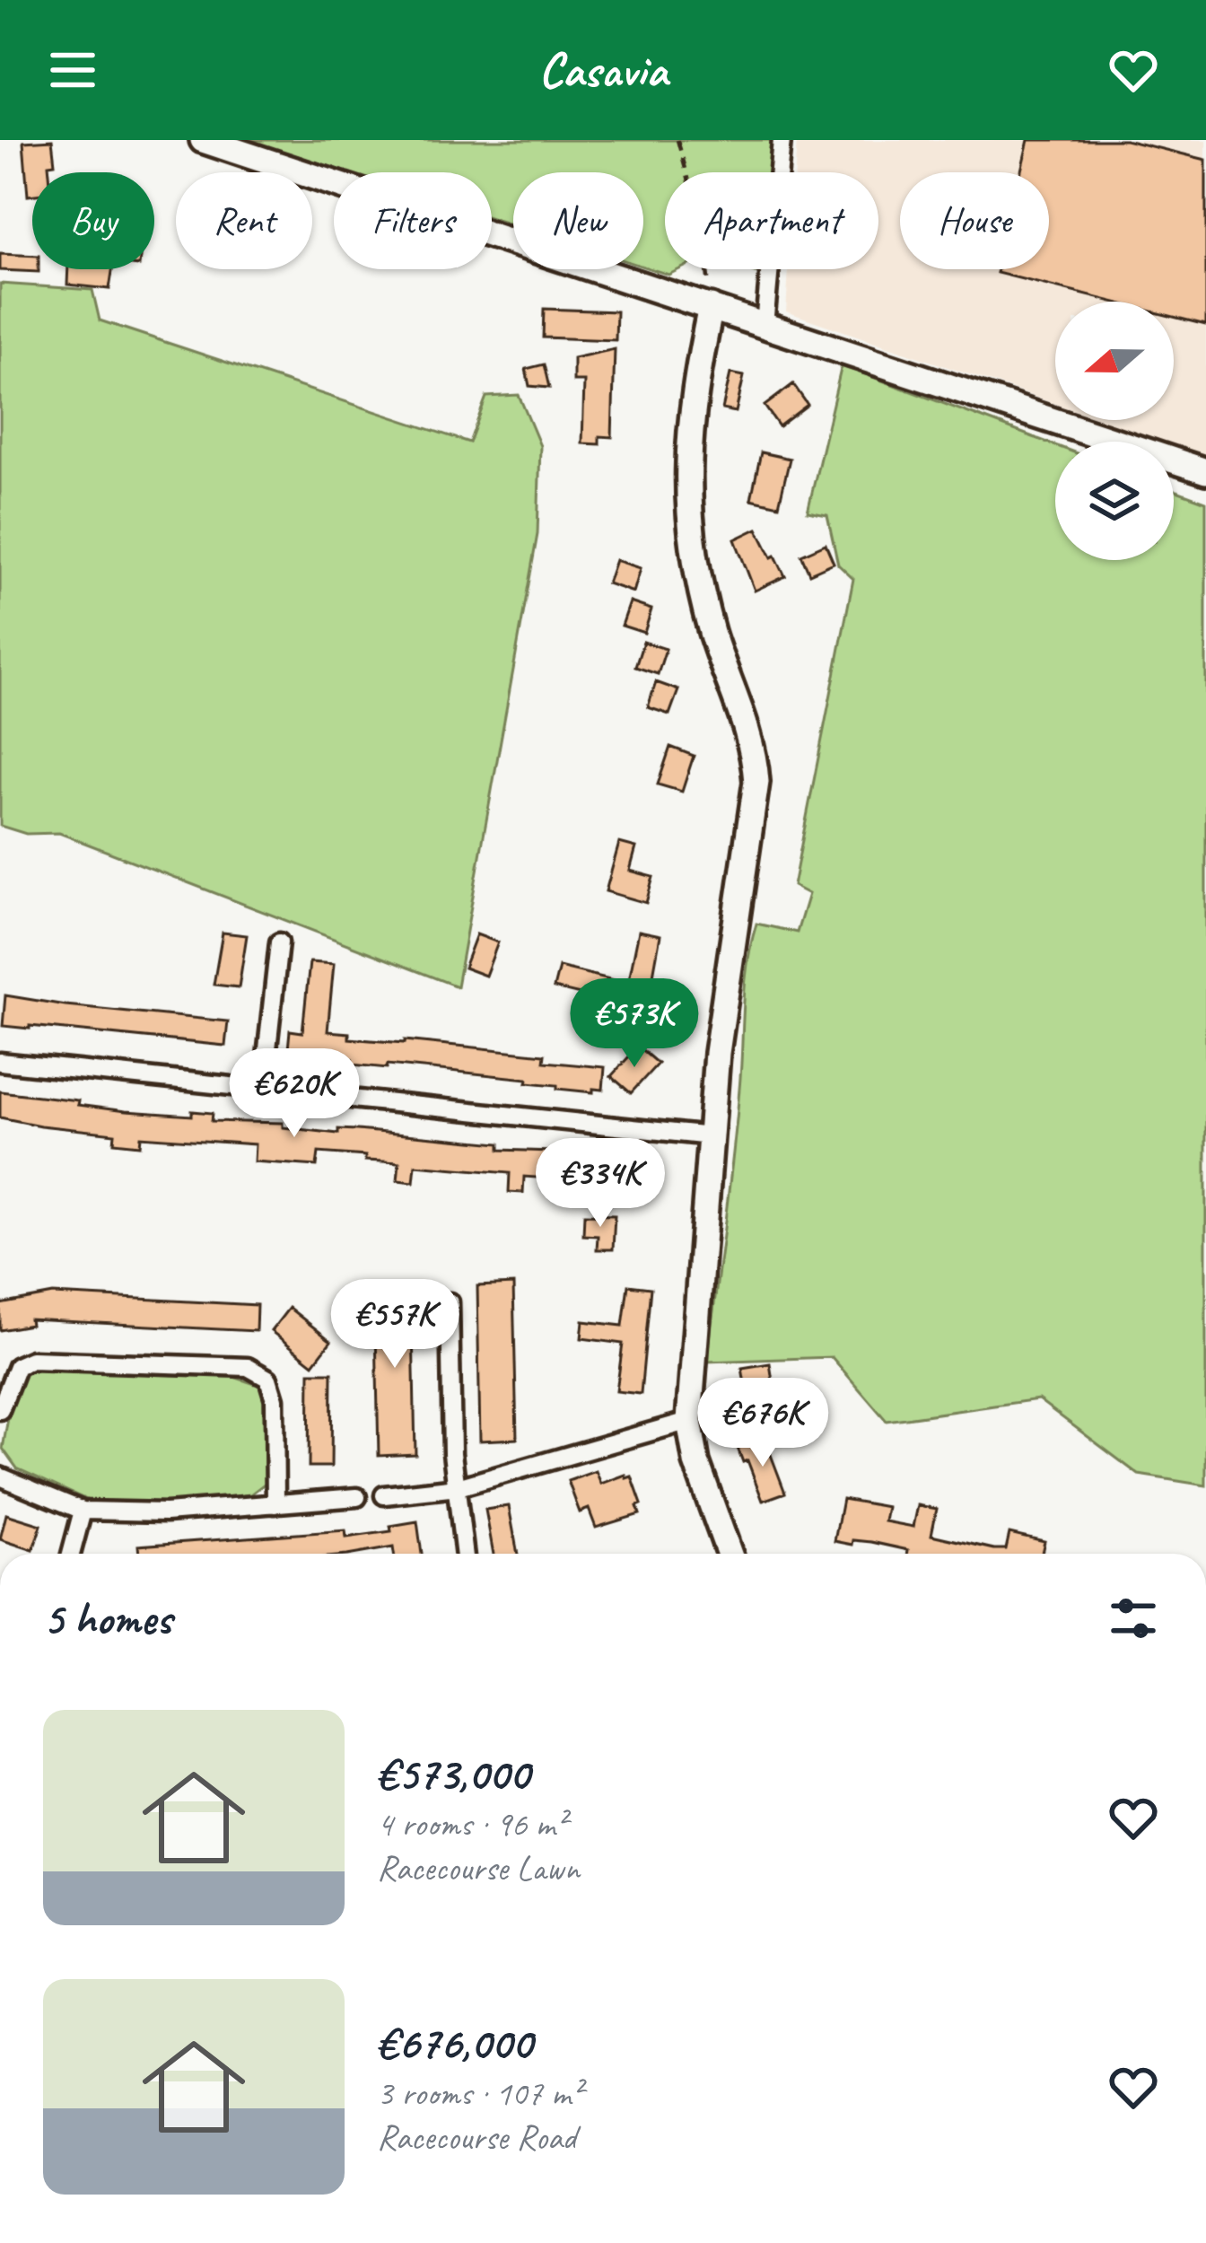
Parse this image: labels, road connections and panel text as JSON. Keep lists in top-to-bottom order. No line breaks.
{"north":"left","page":{"header":"Casavia","chip":["Buy","Rent","Filters","New","Apartment","House"],"price":["€573K","€620K","€334K","€557K","€676K"],"heading":"5 homes","list":[{"name":"€573,000","note":"4 rooms · 96 m² · Racecourse Lawn"},{"name":"€676,000","note":"3 rooms · 107 m² · Racecourse Road"}]}}
